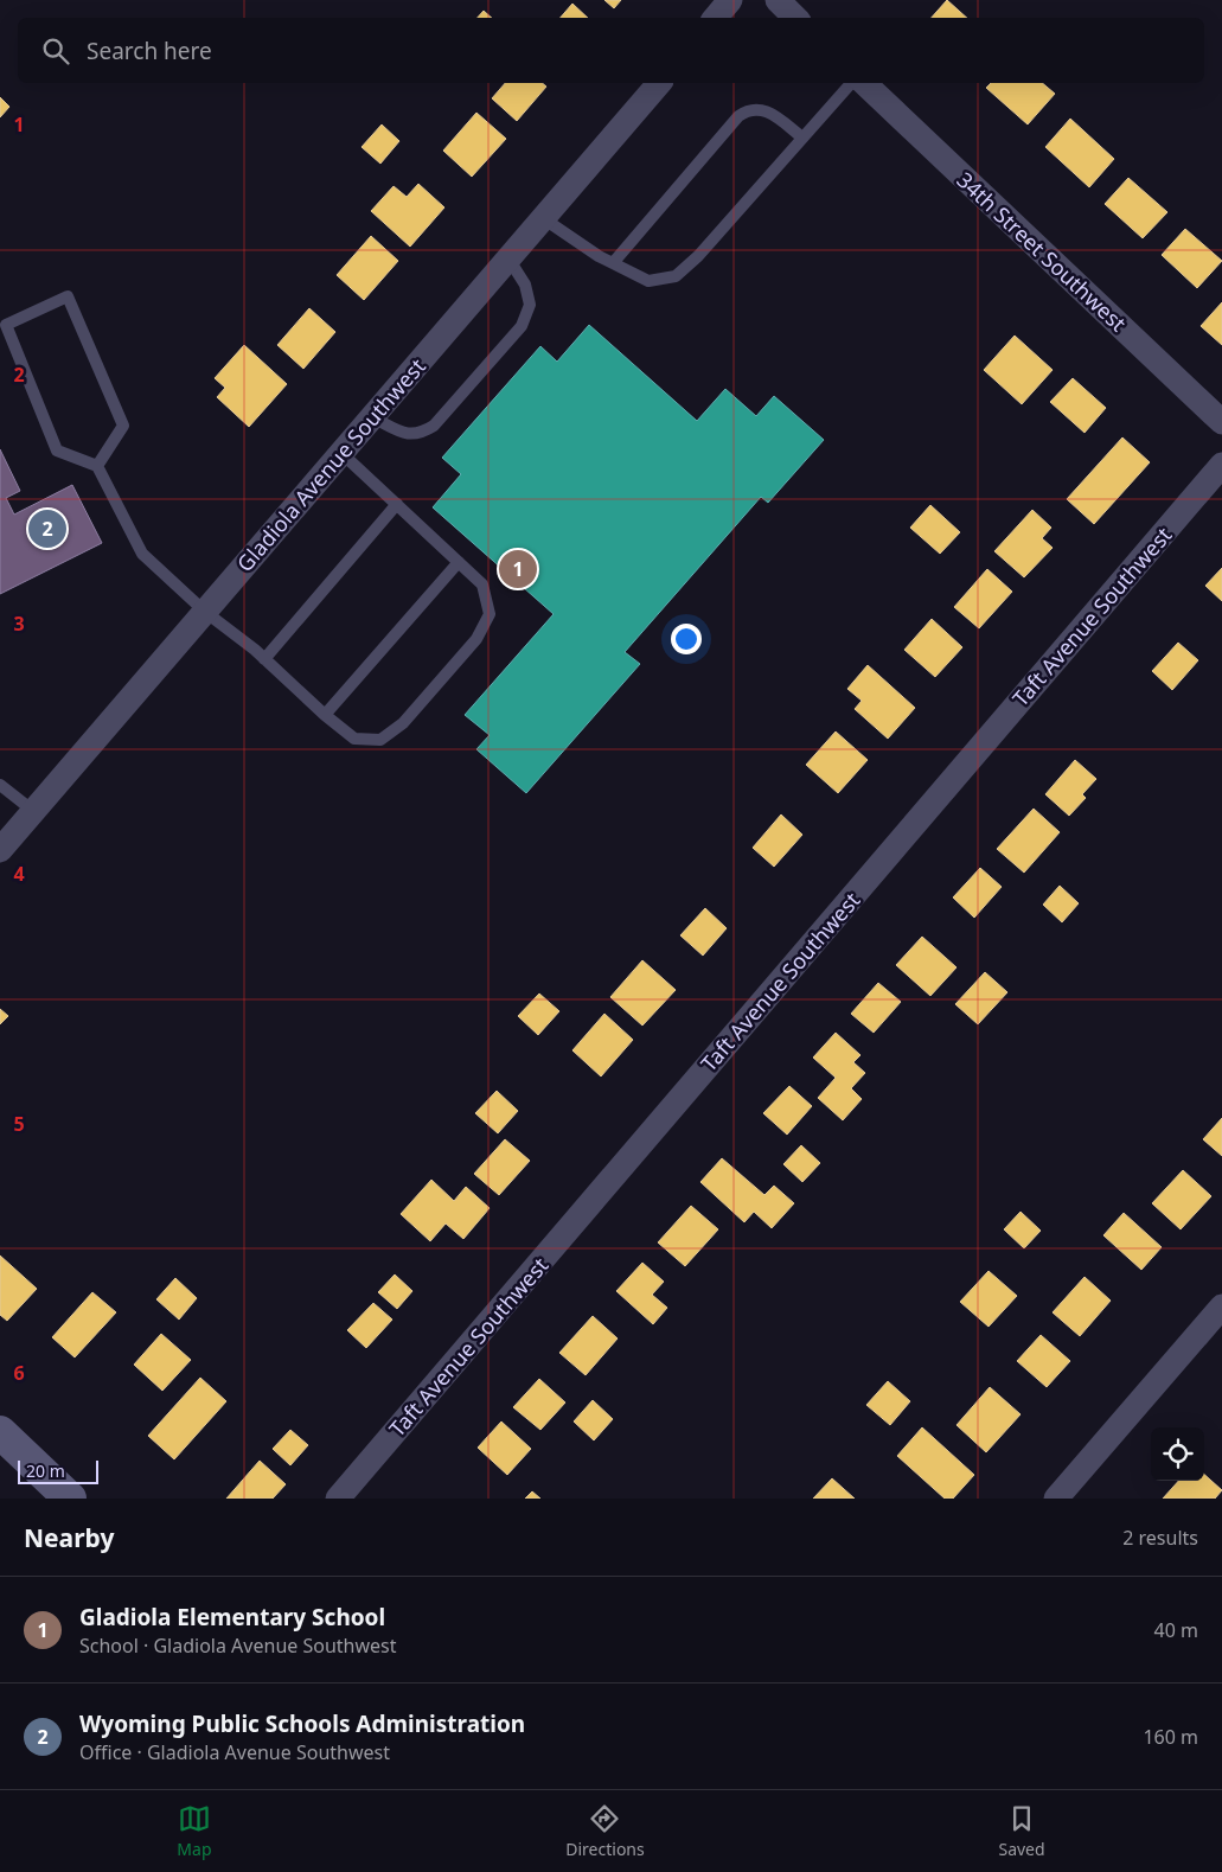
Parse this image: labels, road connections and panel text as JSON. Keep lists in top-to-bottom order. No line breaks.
{"streets":{"street":["34th Street Southwest","Gladiola Avenue Southwest","Taft Avenue Southwest"]},"scale_bar":"20 m","page":{"search":"Search here","pins":["2","1"],"scale":"20 m","heading":["Nearby","2 results"],"list":[{"mark":"1","name":"Gladiola Elementary School","note":"School · Gladiola Avenue Southwest","value":"40 m"},{"mark":"2","name":"Wyoming Public Schools Administration","note":"Office · Gladiola Avenue Southwest","value":"160 m"}],"nav":["Map","Directions","Saved"]},"grid":{"rows":["1","2","3","4","5","6"]}}
